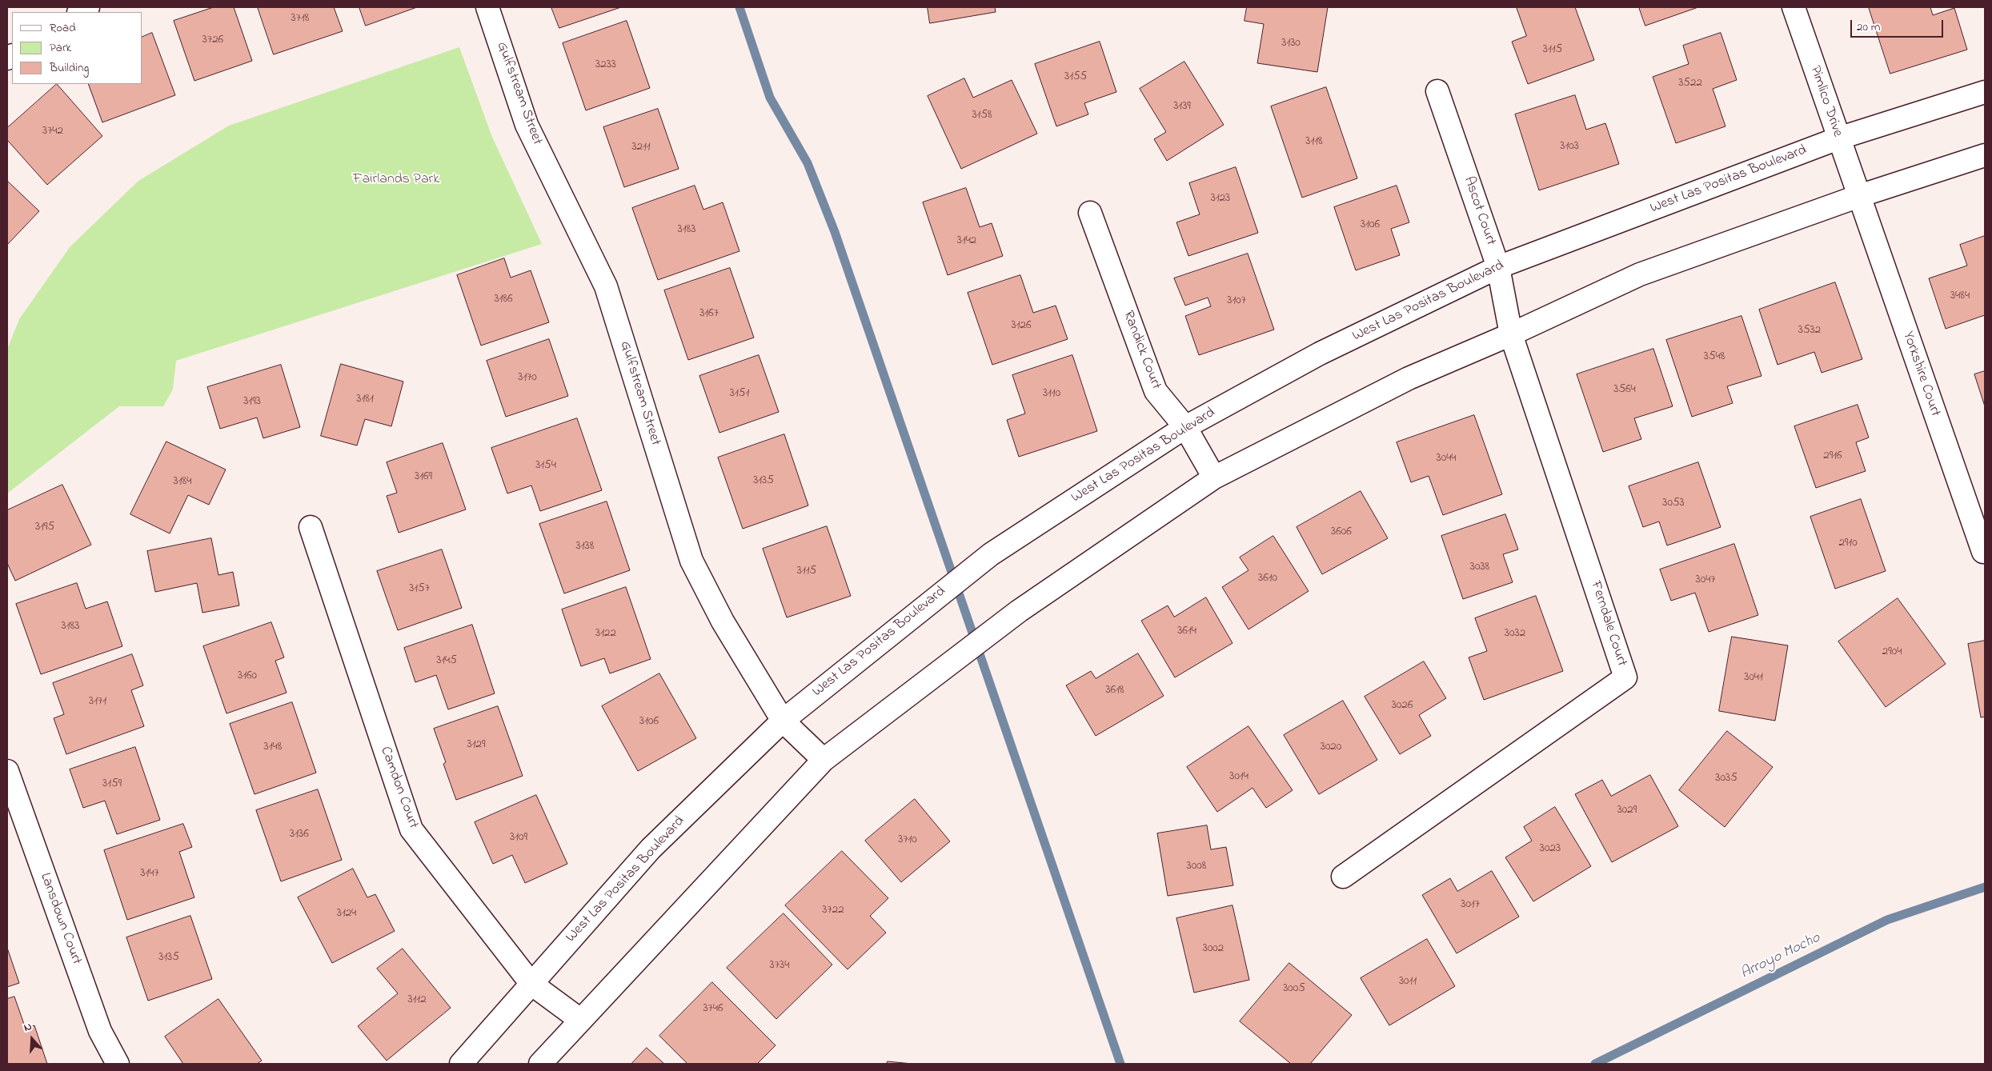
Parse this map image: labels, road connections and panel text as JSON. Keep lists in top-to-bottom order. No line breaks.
{"streets":{"street":["Gulfstream Street","Pimlico Drive","West Las Positas Boulevard","Ascot Court","Randick Court","Yorkshire Court","Ferndale Court","Camdon Court","Lansdown Court"]},"crossings":[["Gulfstream Street","West Las Positas Boulevard"],["Pimlico Drive","West Las Positas Boulevard"],["Pimlico Drive","Yorkshire Court"],["West Las Positas Boulevard","Ascot Court"],["West Las Positas Boulevard","Randick Court"],["West Las Positas Boulevard","Camdon Court"],["Ascot Court","Ferndale Court"]],"water":["Arroyo Mocho"],"parks":["Fairlands Park"],"house_numbers":["3718","3726","3130","3115","3233","3155","3522","3139","3158","3742","3118","3103","3211","3123","3106","3183","3142","3484","3186","3107","3167","3126","3532","3548","3170","3564","3151","3110","3181","3193","2916","3044","3154","3169","3135","3184","3053","3195","3606","2910","3138","3038","3115","3610","3047","3157","3183","3614","3122","3032","2904","3145","3160","3041","3618","3171","3026","3106","3129","3148","3020","3014","3035","3159","3029","3136","3109","3710","3023","3008","3147","3017","3722","3124","3002","3135","3734","3011","3005","3112","3746"],"legend":["Road","Park","Building"],"scale_bar":"20 m","north":"top"}
